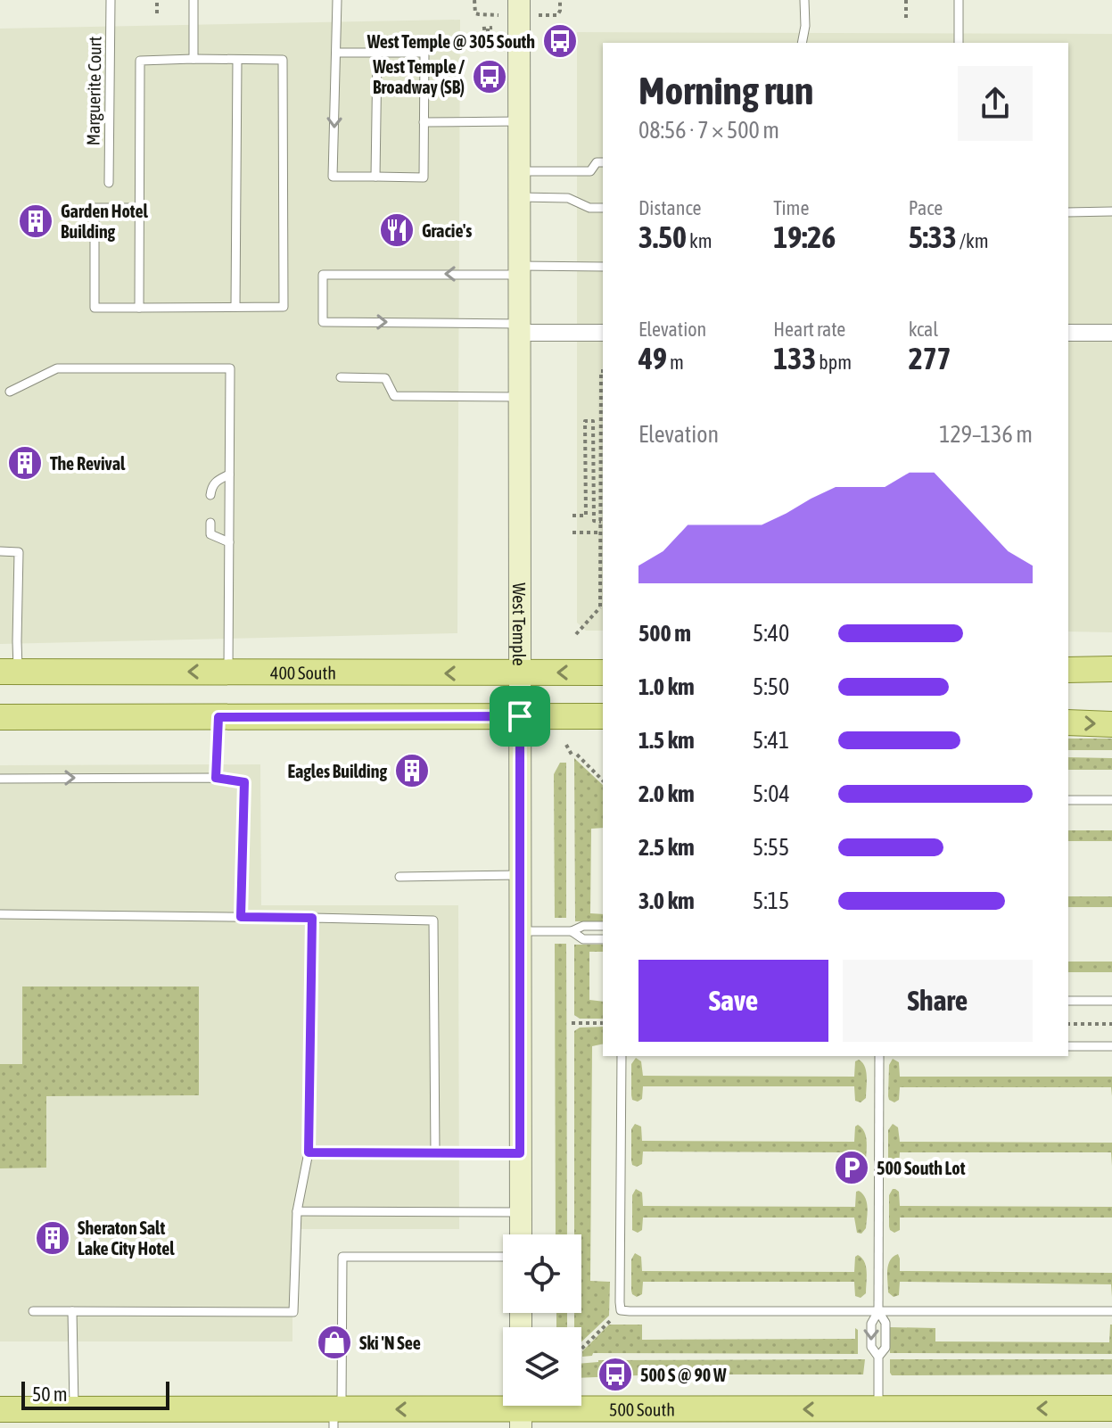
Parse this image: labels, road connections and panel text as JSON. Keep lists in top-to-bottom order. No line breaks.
{"streets":{"main road":["West Temple","400 South","500 South"],"lane":["Marguerite Court"]},"crossings":[["West Temple","400 South"]],"one_way":["500 South"],"places":{"bus stop":["West Temple @ 305 South","West Temple / Broadway (SB)","500 S @ 90 W"],"building":["Garden Hotel Building","The Revival","Eagles Building","Sheraton Salt Lake City Hotel"],"restaurant":["Gracie's"],"parking":["500 South Lot"],"shop":["Ski 'N See"]},"scale_bar":"50 m","page":{"heading":["Morning run","08:56 · 7 × 500 m"],"stats":[["Distance","3.50 km"],["Time","19:26"],["Pace","5:33 /km"],["Elevation","49 m"],["Heart rate","133 bpm"],["kcal","277"]],"chart":["Elevation","129–136 m"],"list":[{"name":"500 m","note":"5:40"},{"name":"1.0 km","note":"5:50"},{"name":"1.5 km","note":"5:41"},{"name":"2.0 km","note":"5:04"},{"name":"2.5 km","note":"5:55"},{"name":"3.0 km","note":"5:15"}],"buttons":["Save","Share"],"scale":"50 m"}}
